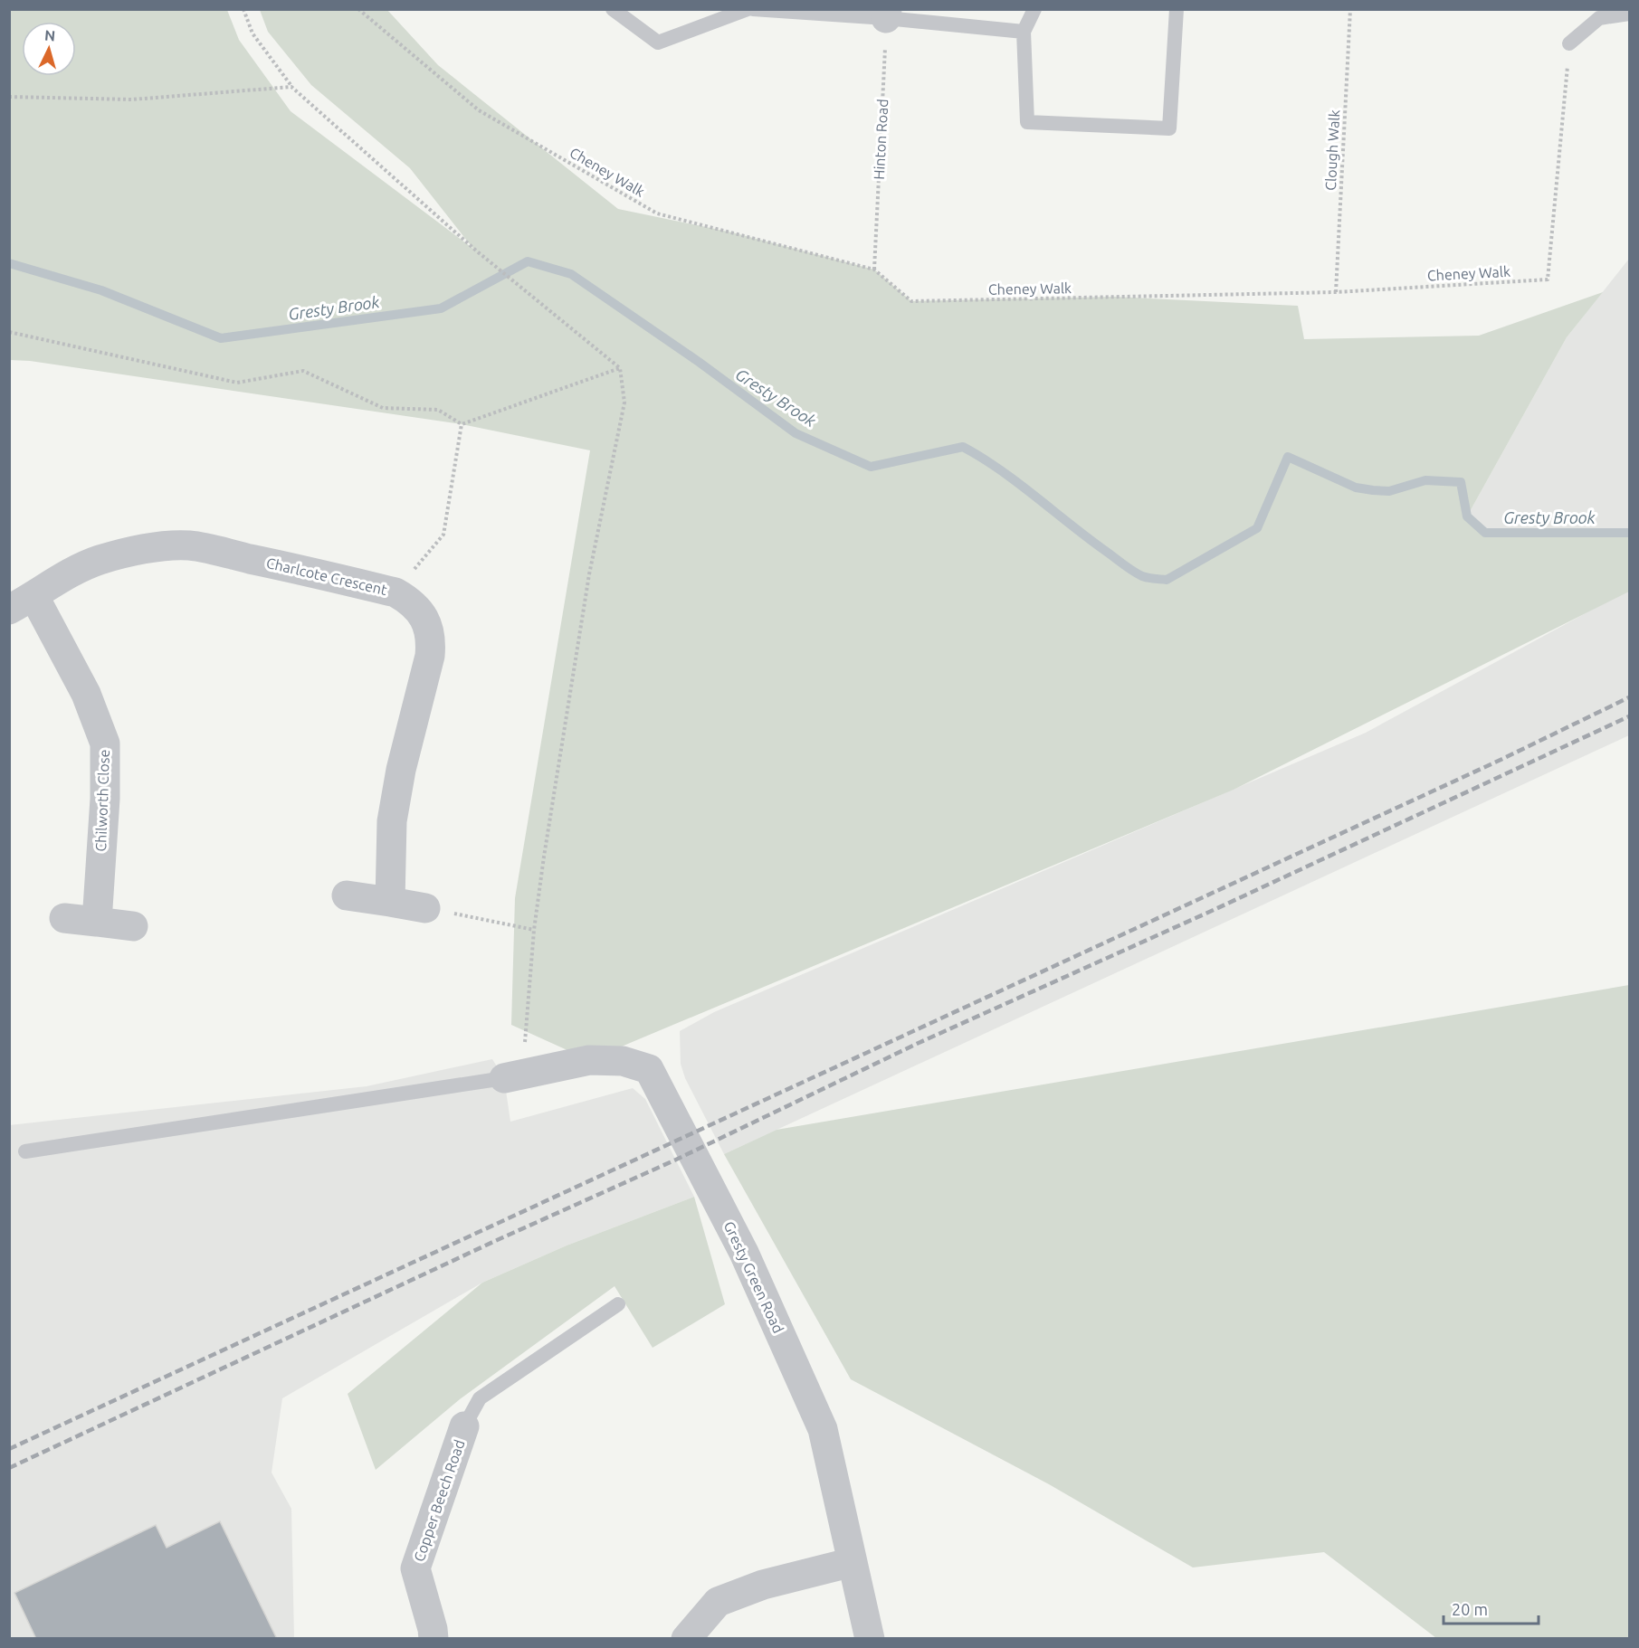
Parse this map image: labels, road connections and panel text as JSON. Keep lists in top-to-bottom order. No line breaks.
{"streets":{"street":["Charlcote Crescent","Chilworth Close","Gresty Green Road","Copper Beech Road"],"path":["Hinton Road","Clough Walk","Cheney Walk"]},"crossings":[["Hinton Road","Cheney Walk"],["Clough Walk","Cheney Walk"],["Charlcote Crescent","Chilworth Close"]],"water":["Gresty Brook"],"scale_bar":"20 m","north":"top"}
